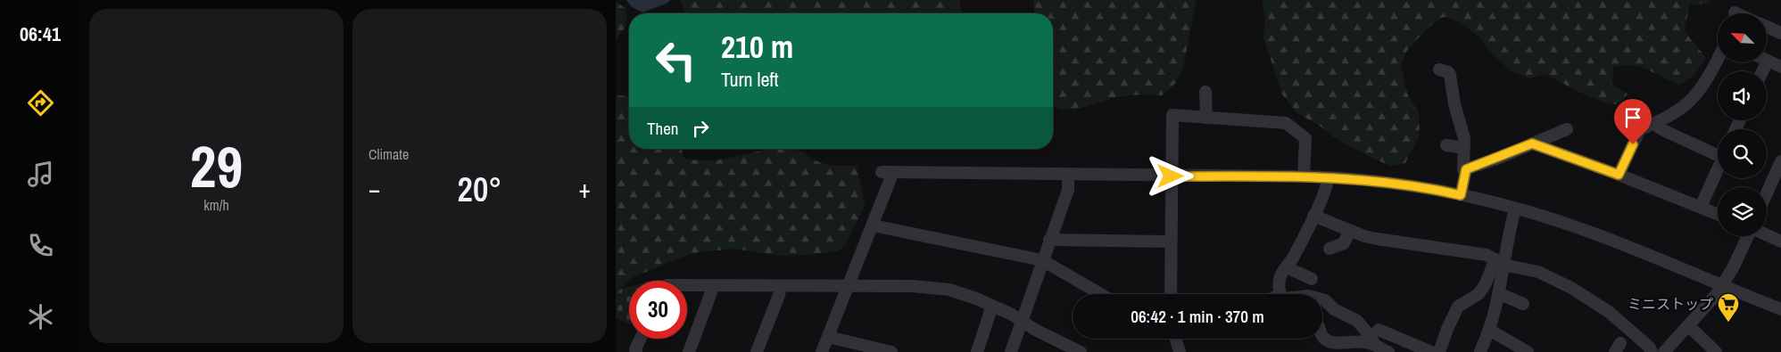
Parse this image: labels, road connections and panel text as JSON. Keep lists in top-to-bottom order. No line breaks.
{"places":{"supermarket":["ミニストップ"]},"north":"top left","page":{"tabs":"06:41","tile":[["29","km/h"],"Climate"],"turn":["210 m","Turn left"],"then":"Then","heat":["−","20°","+"],"limit":"30","trip":"06:42 · 1 min · 370 m"}}
